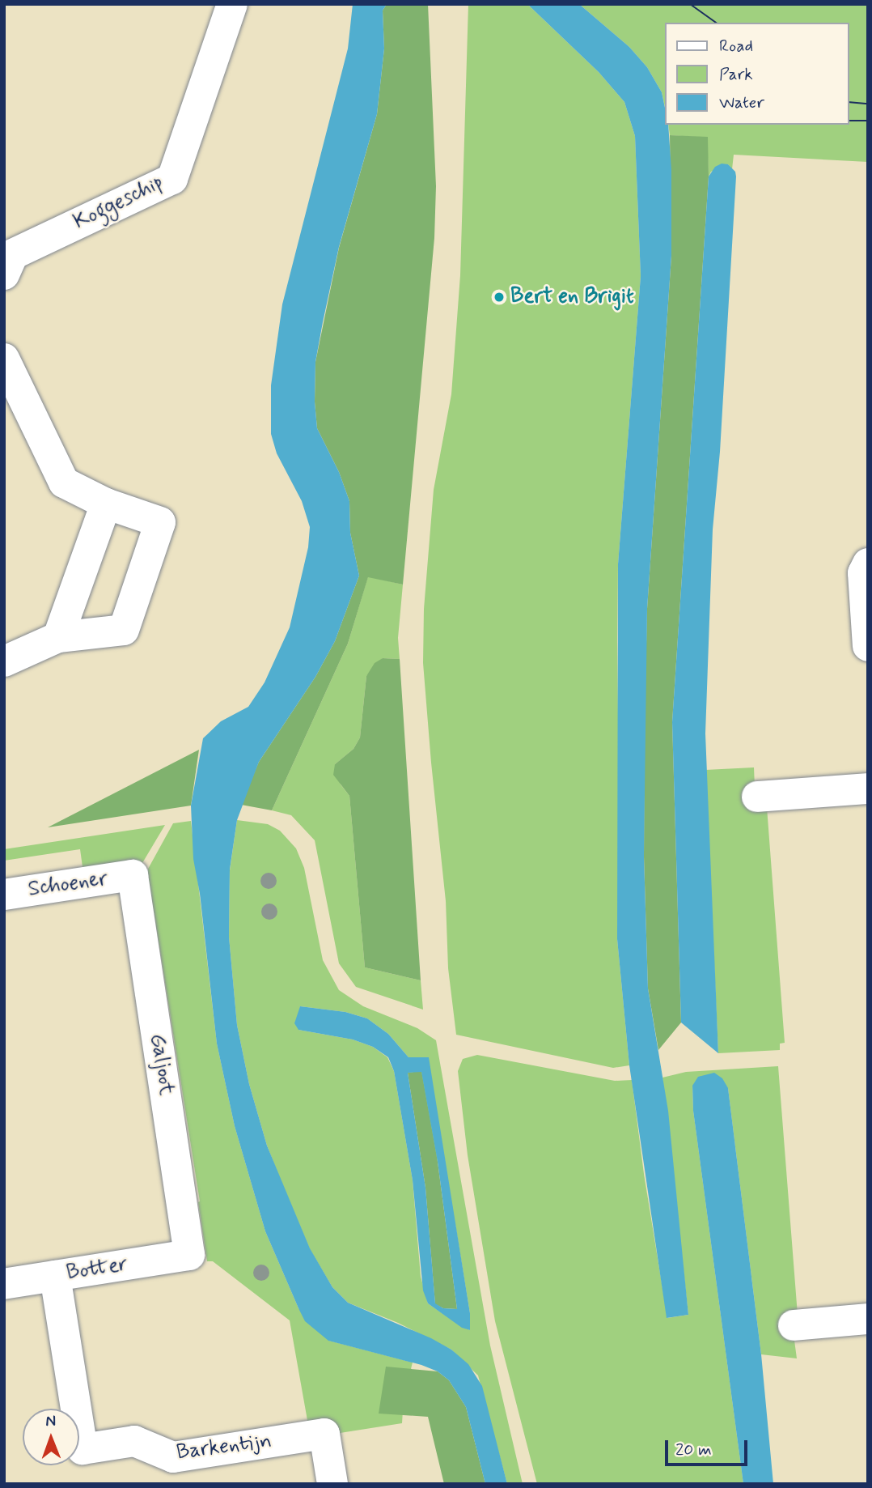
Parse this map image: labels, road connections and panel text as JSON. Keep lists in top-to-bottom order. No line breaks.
{"streets":{"street":["Koggeschip","Schoener","Galjoot","Botter","Barkentijn"]},"crossings":[["Schoener","Galjoot"],["Galjoot","Botter"],["Botter","Barkentijn"]],"places":["Bert en Brigit"],"legend":["Road","Park","Water"],"scale_bar":"20 m","north":"top"}
